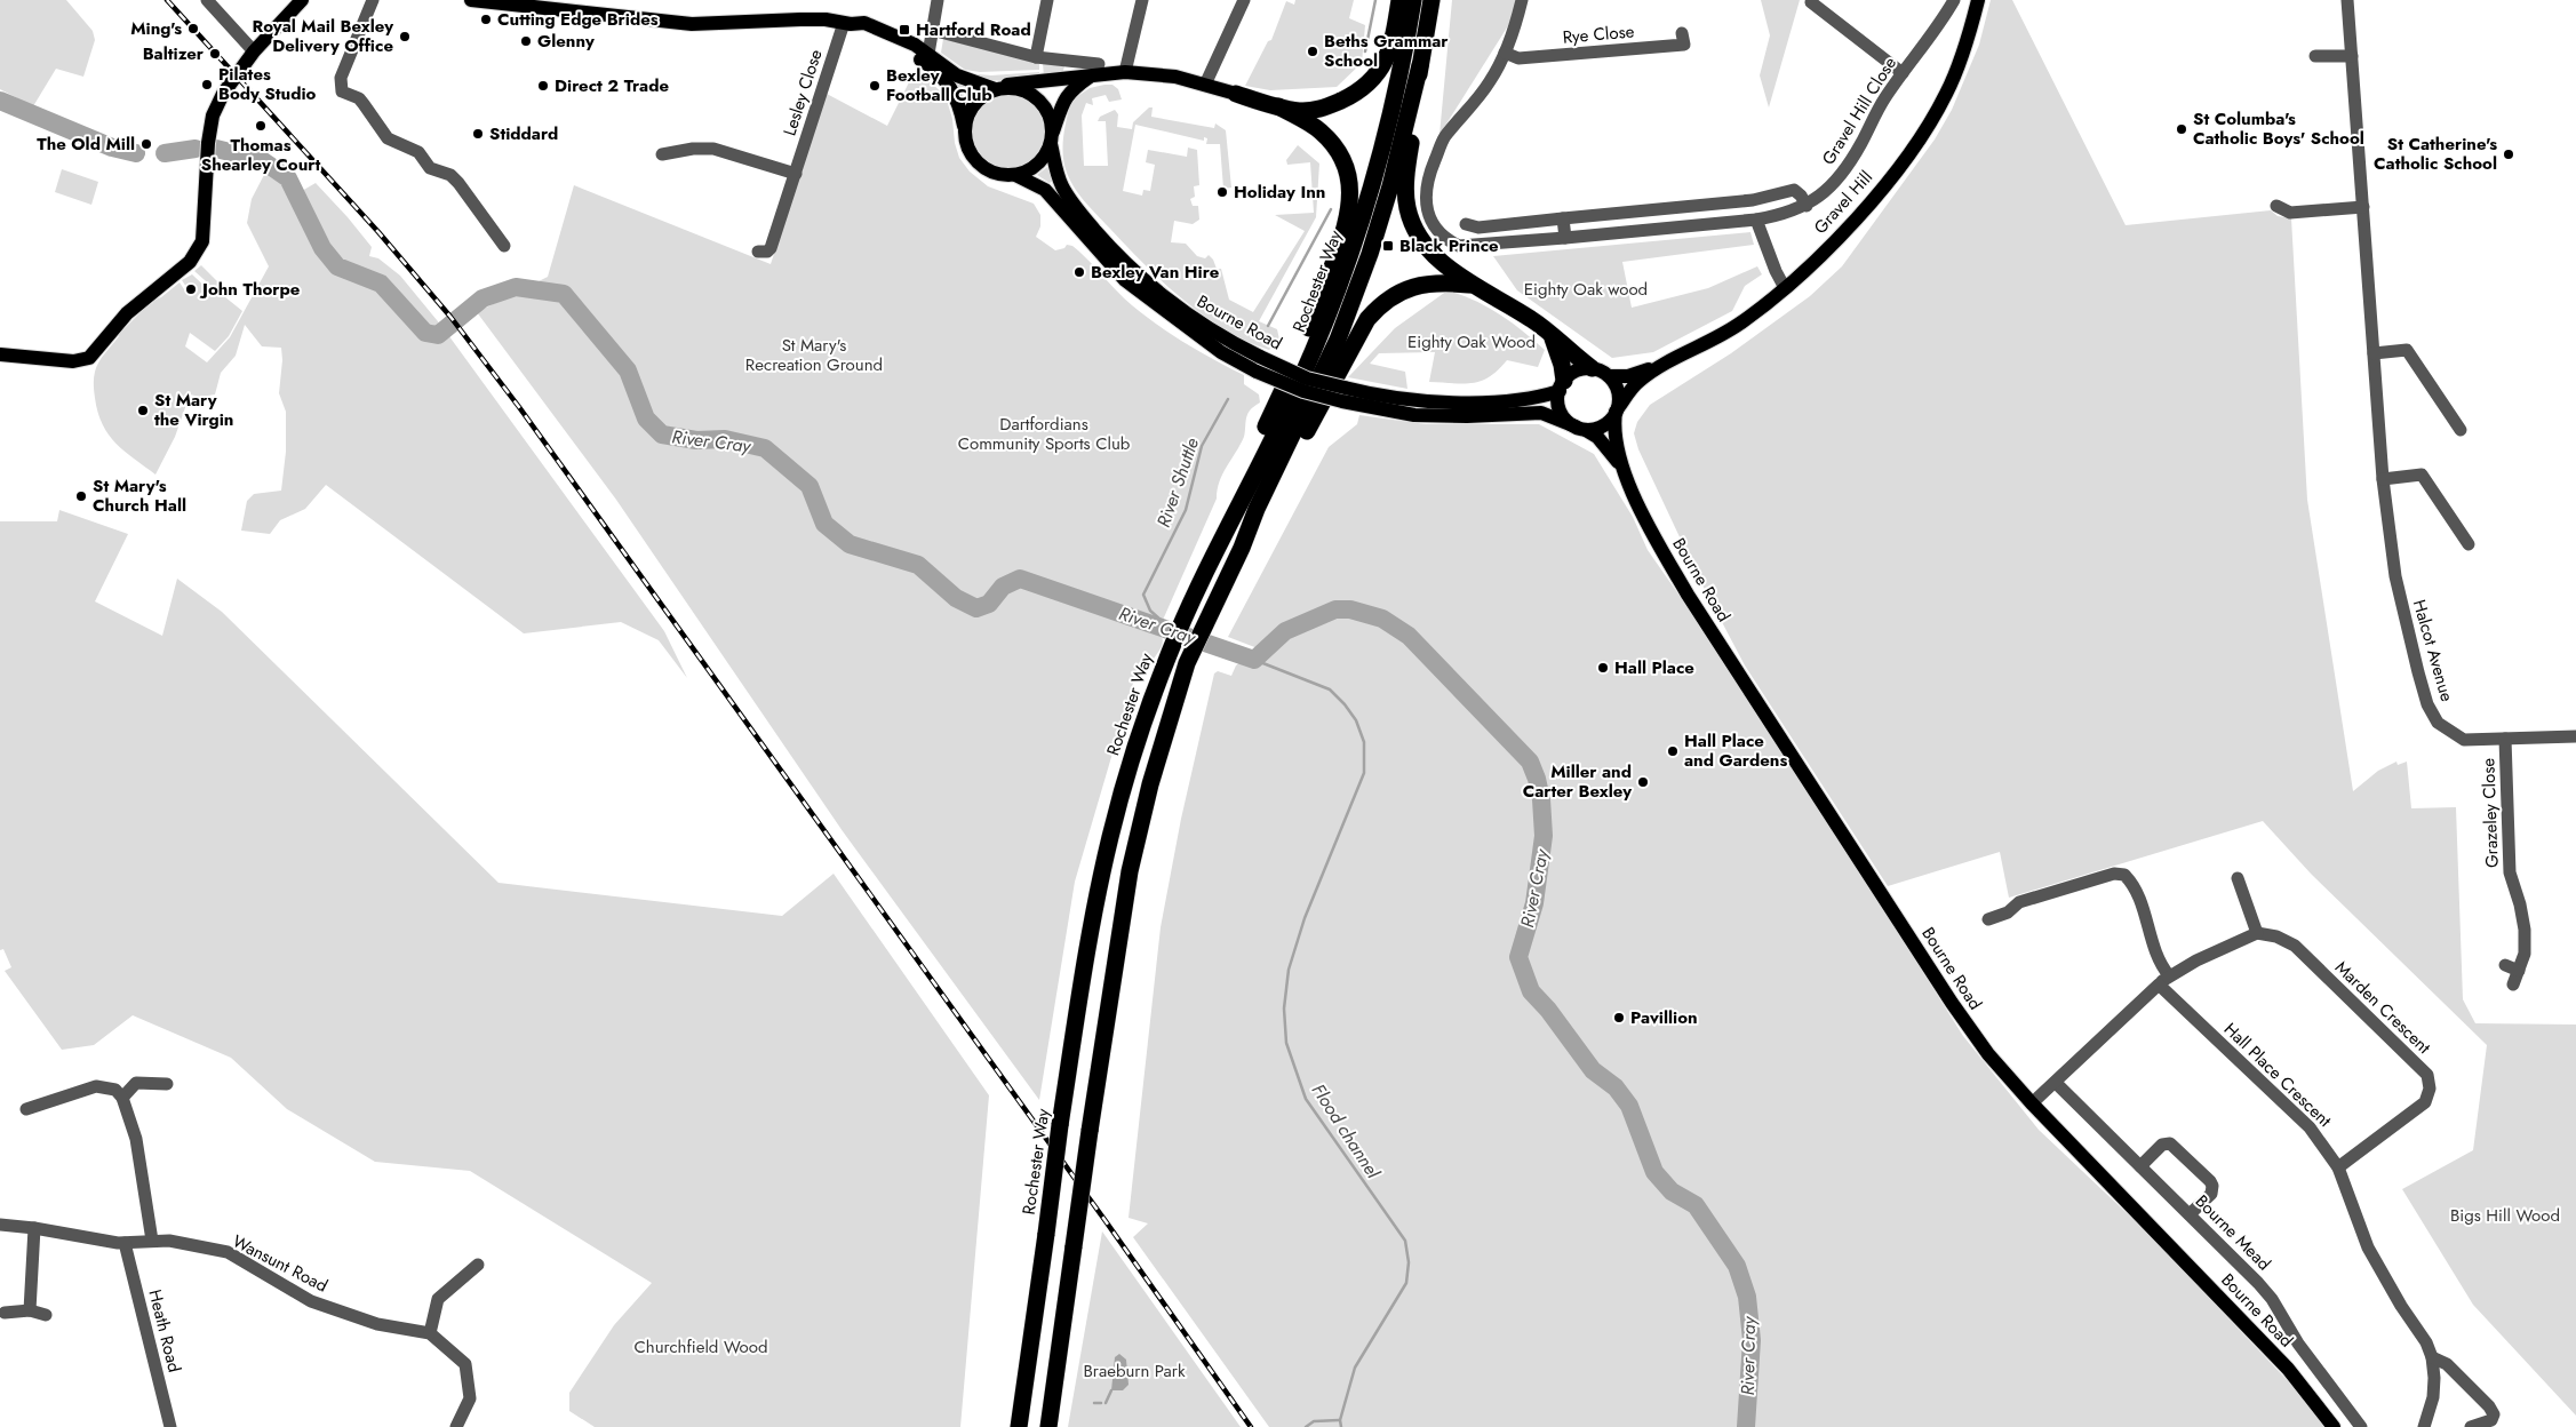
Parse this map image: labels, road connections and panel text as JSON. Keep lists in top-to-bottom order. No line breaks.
{"streets":{"highway":["Rochester Way"],"main road":["Gravel Hill","Bourne Road"],"street":["Rye Close","Lesley Close","Gravel Hill Close","Halcot Avenue","Grazeley Close","Marden Crescent","Hall Place Crescent","Bourne Mead","Wansunt Road","Heath Road"]},"crossings":[["Rye Close","Gravel Hill Close"],["Gravel Hill","Bourne Road"],["Halcot Avenue","Grazeley Close"],["Marden Crescent","Hall Place Crescent"],["Wansunt Road","Heath Road"]],"water":["River Cray","River Shuttle","Flood channel"],"parks":["Eighty Oak wood","Eighty Oak Wood","St Mary's Recreation Ground","Dartfordians Community Sports Club","Bigs Hill Wood","Churchfield Wood","Braeburn Park"],"places":{"other":["Cutting Edge Brides","Ming's","Royal Mail Bexley Delivery Office","Glenny","Beths Grammar School","Baltizer","Pilates Body Studio","Direct 2 Trade","Bexley Football Club","Thomas Shearley Court","St Columba's Catholic Boys' School","Stiddard","The Old Mill","St Catherine's Catholic School","Holiday Inn","Bexley Van Hire","John Thorpe","St Mary the Virgin","St Mary's Church Hall","Hall Place","Hall Place and Gardens","Miller and Carter Bexley","Pavillion"],"transit":["Hartford Road","Black Prince"]}}
